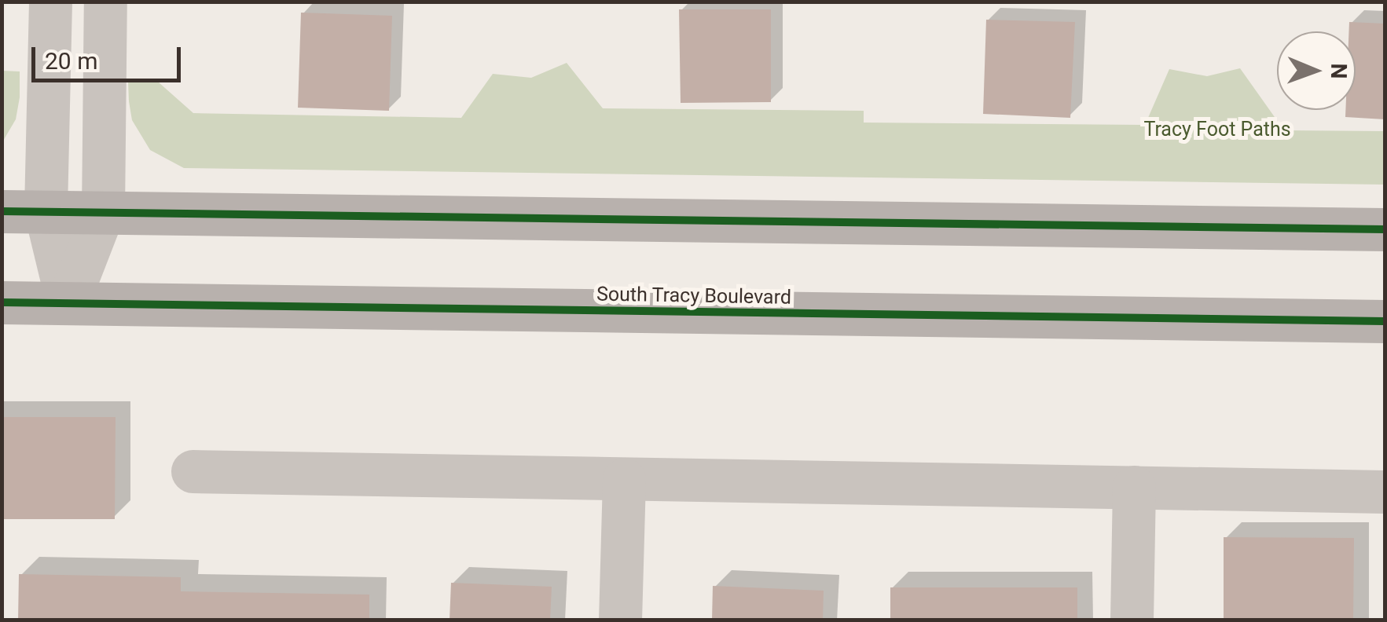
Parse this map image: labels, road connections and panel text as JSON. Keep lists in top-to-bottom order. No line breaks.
{"streets":{"main road":["South Tracy Boulevard"]},"parks":["Tracy Foot Paths"],"scale_bar":"20 m","north":"right"}
